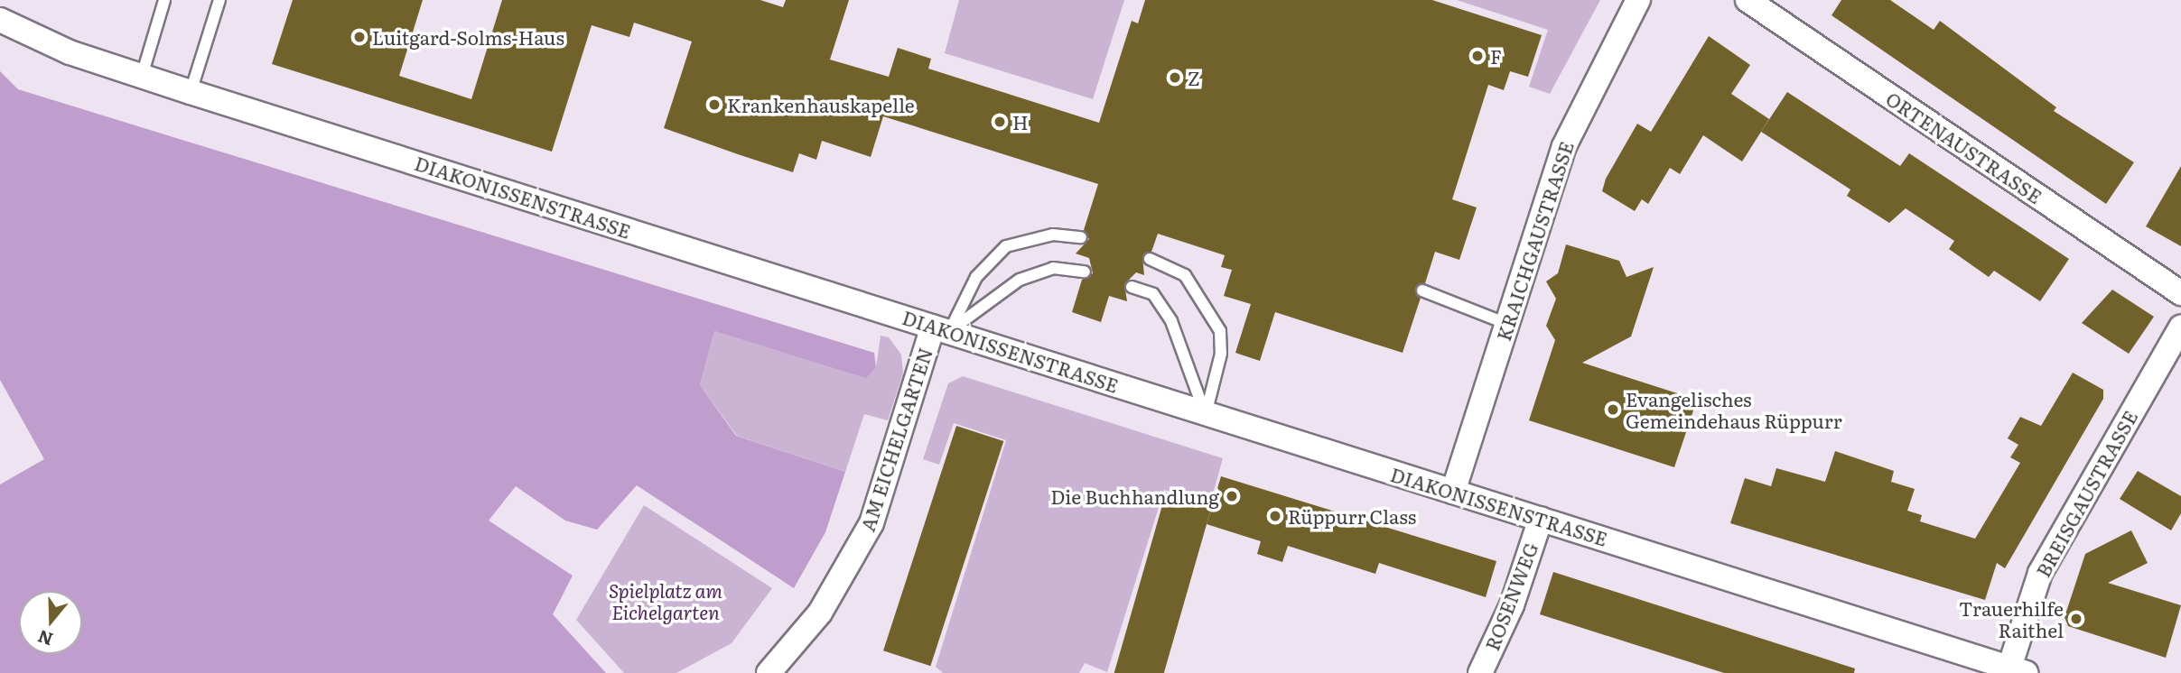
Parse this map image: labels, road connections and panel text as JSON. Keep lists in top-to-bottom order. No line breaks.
{"streets":{"street":["ORTENAUSTRASSE","DIAKONISSENSTRASSE","KRAICHGAUSTRASSE","AM EICHELGARTEN","BREISGAUSTRASSE","ROSENWEG"]},"crossings":[["DIAKONISSENSTRASSE","KRAICHGAUSTRASSE"],["DIAKONISSENSTRASSE","AM EICHELGARTEN"],["DIAKONISSENSTRASSE","BREISGAUSTRASSE"],["DIAKONISSENSTRASSE","ROSENWEG"]],"parks":["Spielplatz am Eichelgarten"],"places":["Luitgard-Solms-Haus","F","Z","Krankenhauskapelle","H","Evangelisches Gemeindehaus Rüppurr","Die Buchhandlung","Rüppurr Class","Trauerhilfe Raithel"],"north":"bottom"}
